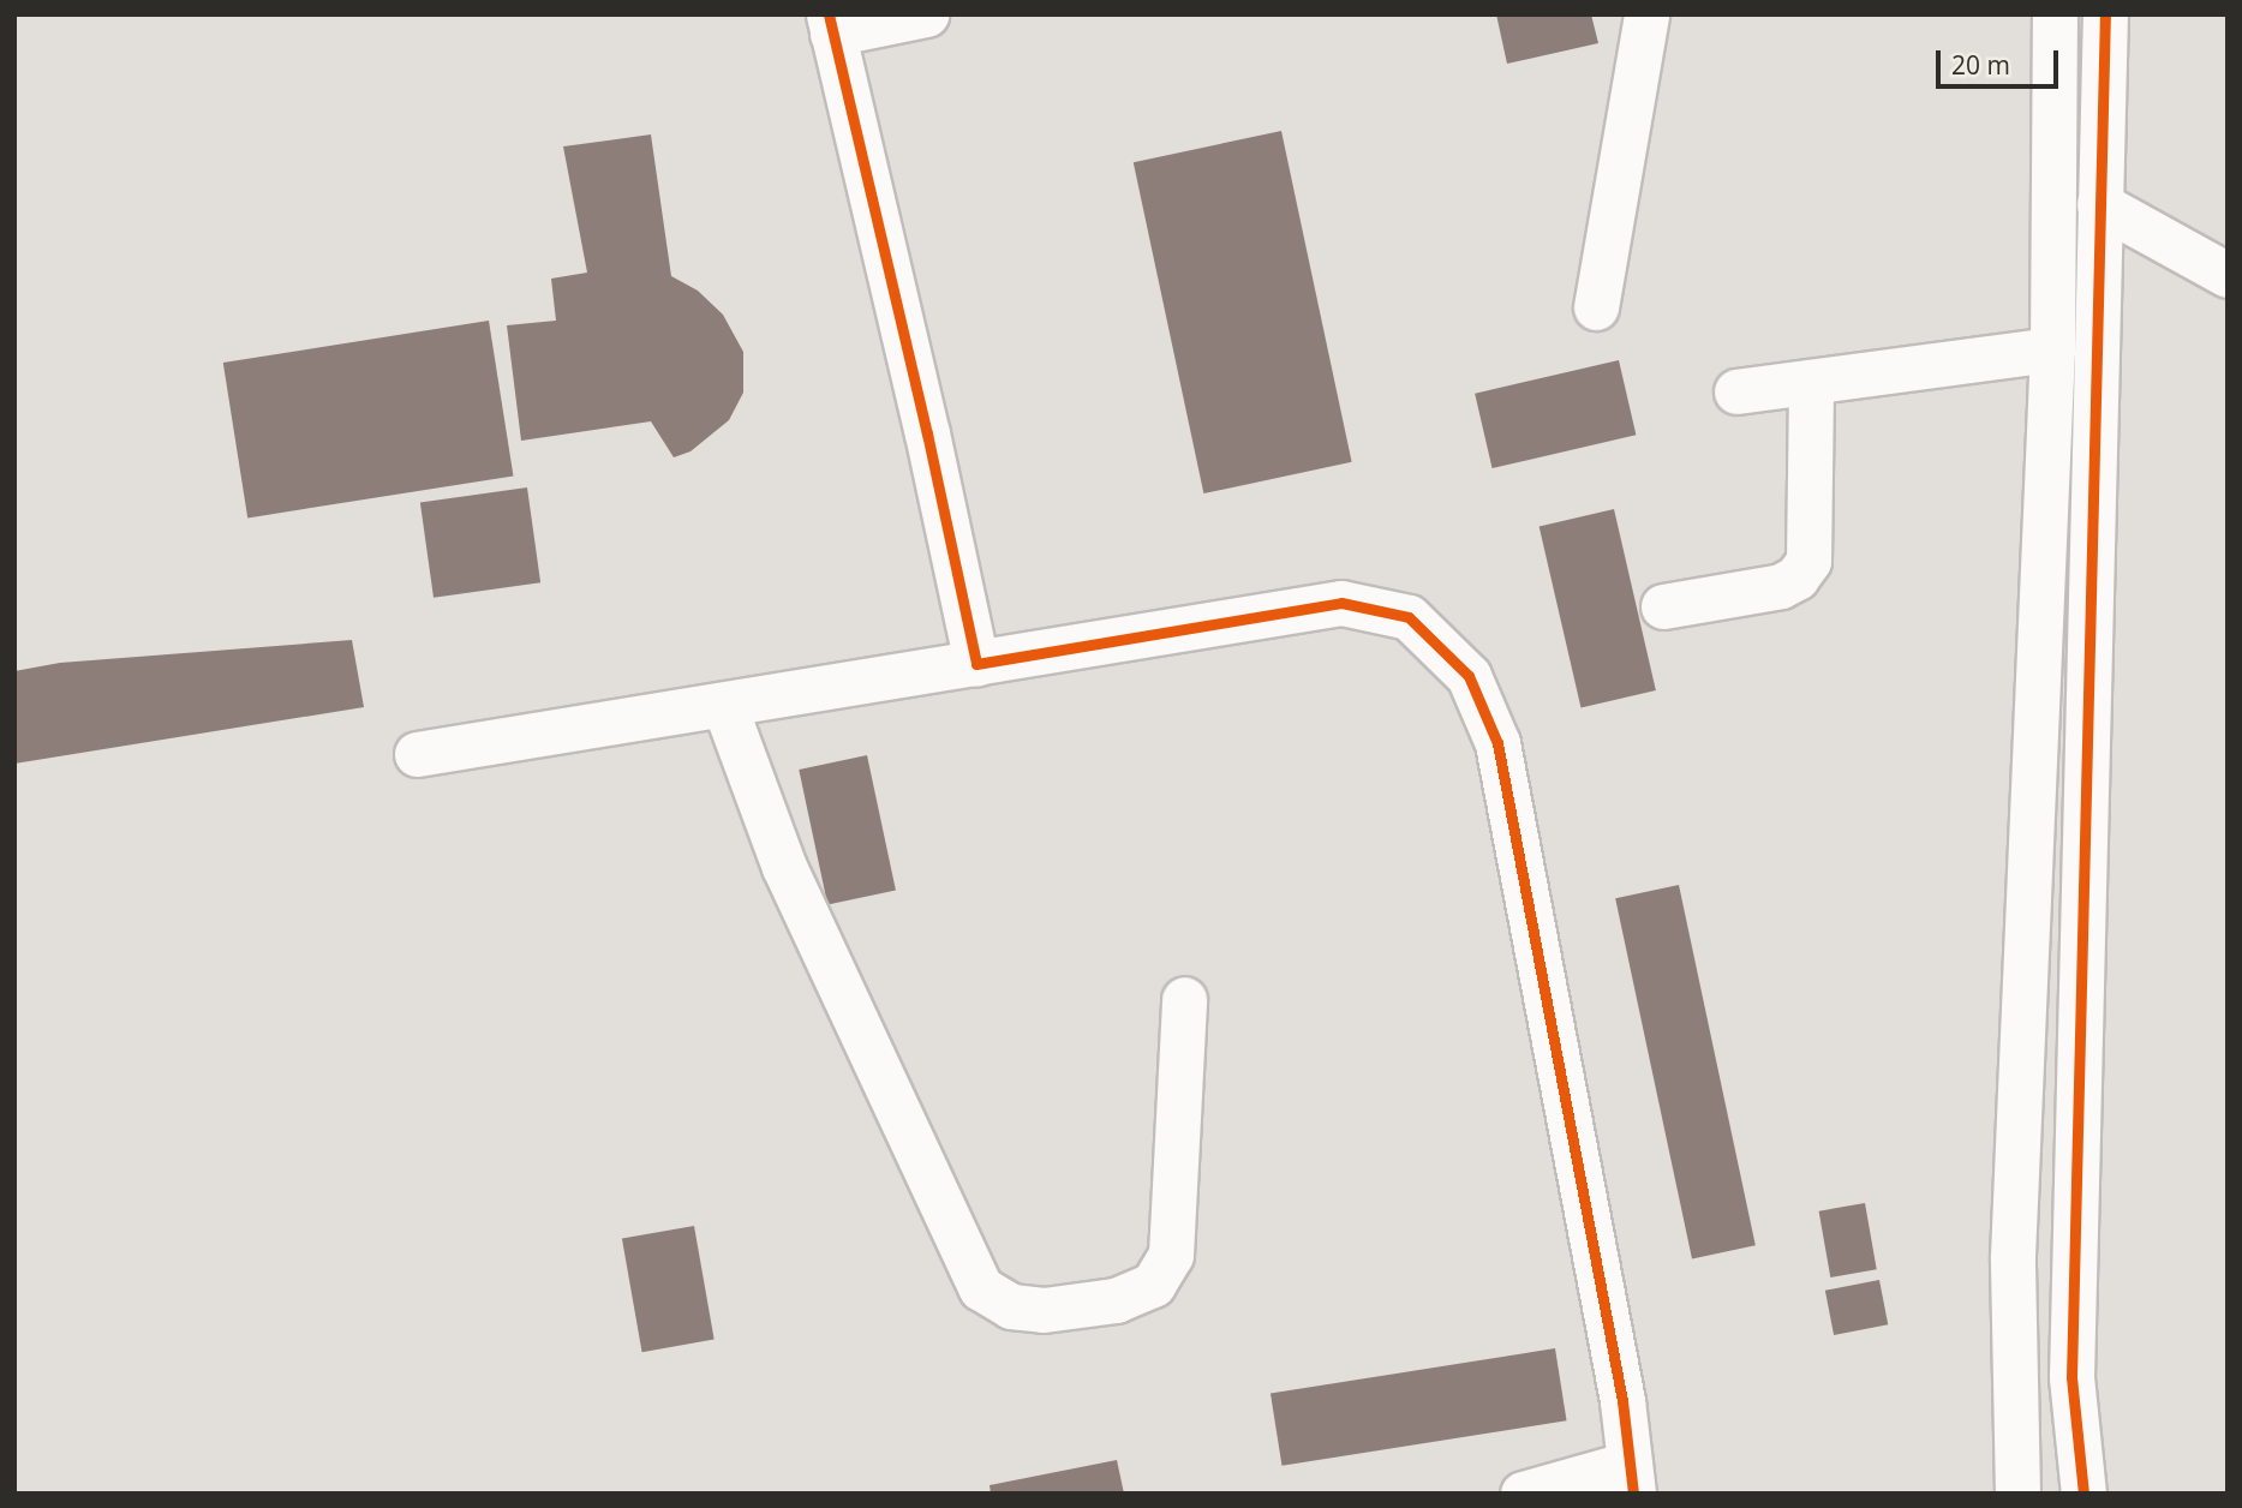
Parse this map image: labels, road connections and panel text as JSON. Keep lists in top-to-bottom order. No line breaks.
{"scale_bar":"20 m"}
